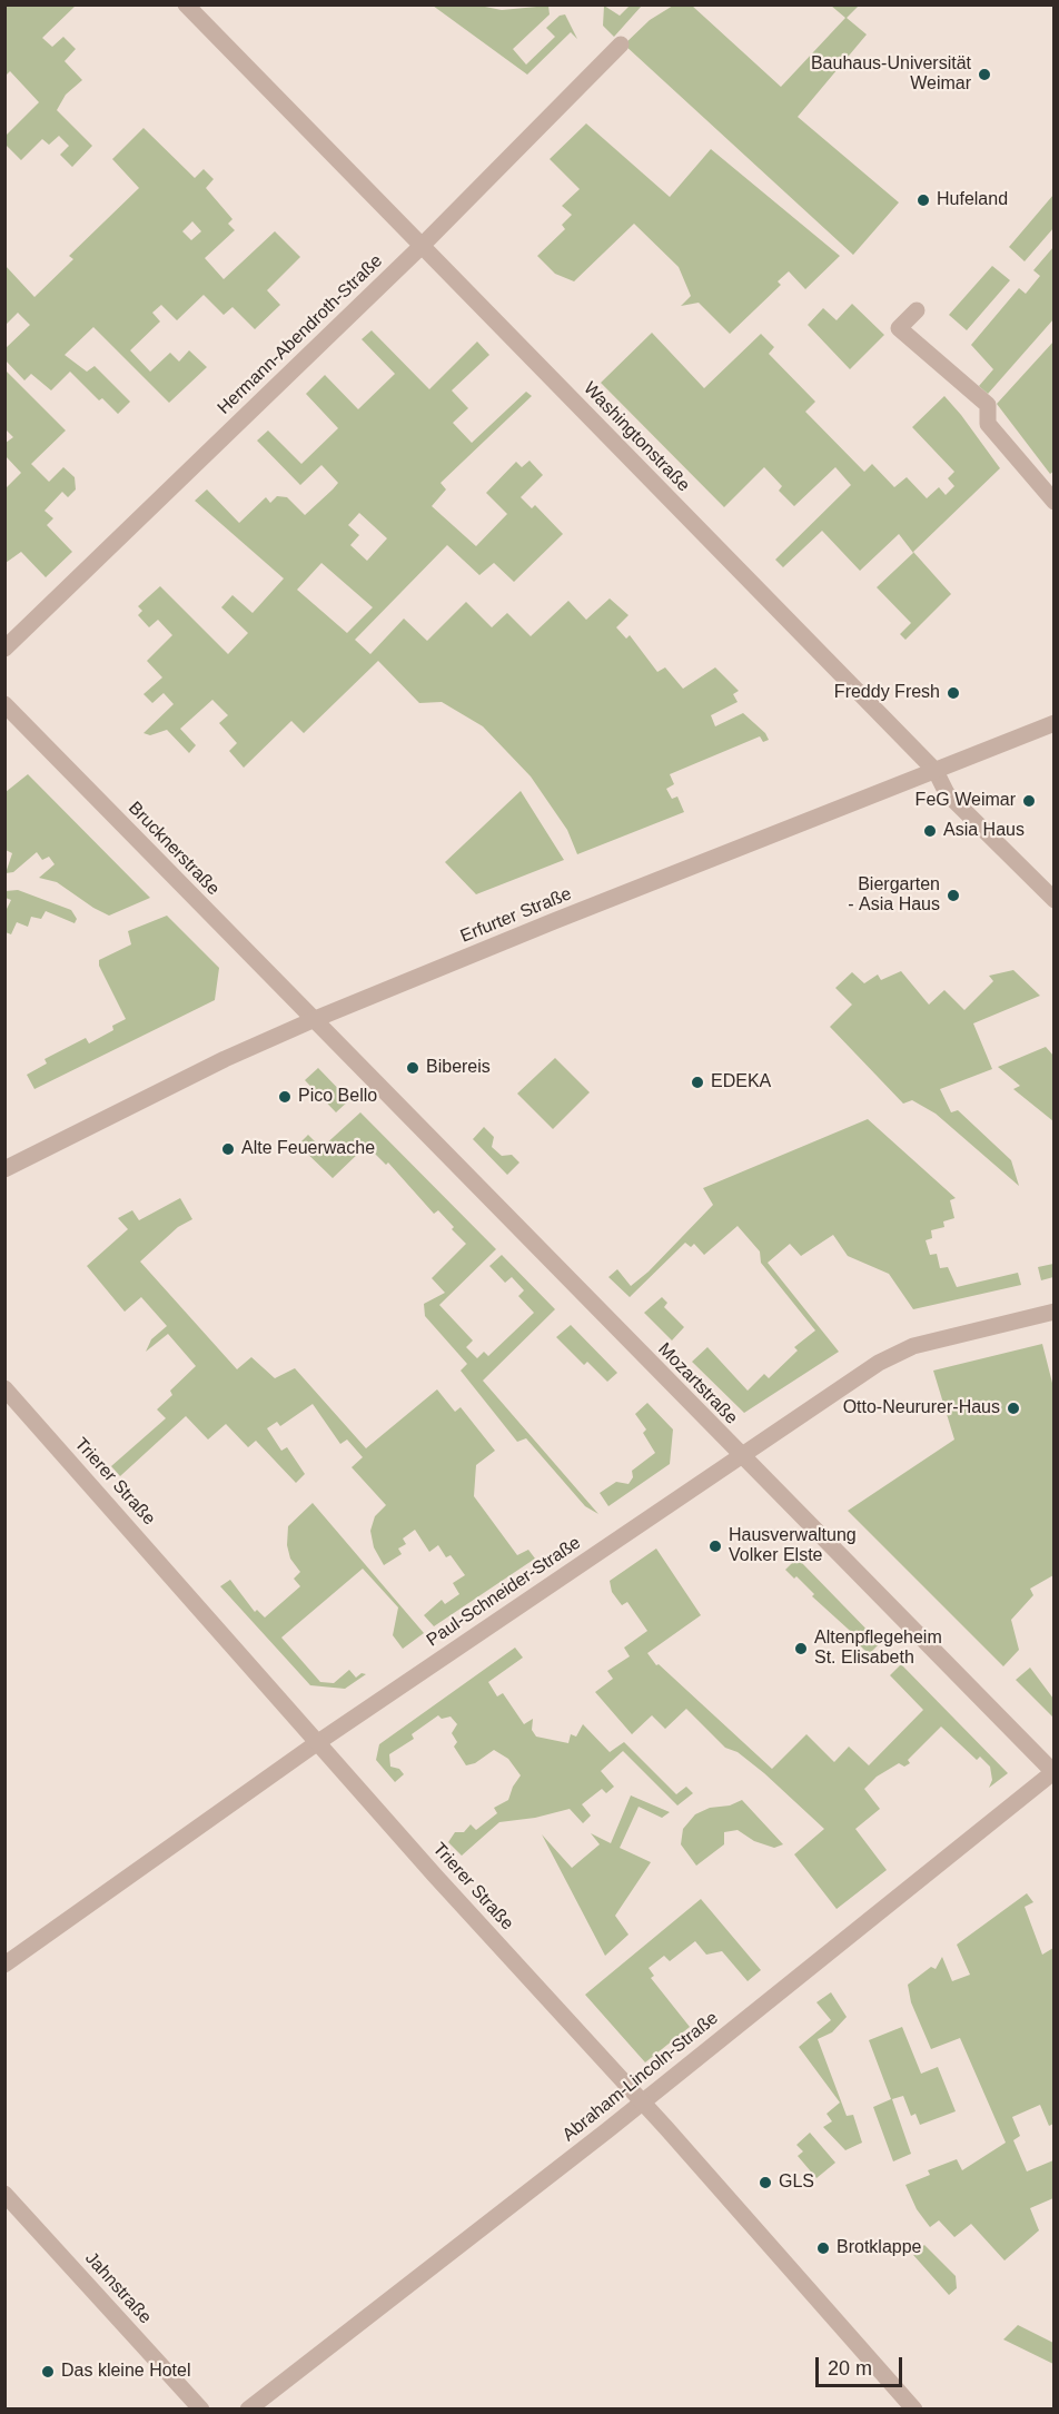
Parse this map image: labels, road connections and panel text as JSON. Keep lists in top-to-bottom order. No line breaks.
{"streets":{"street":["Hermann-Abendroth-Straße","Washingtonstraße","Brucknerstraße","Erfurter Straße","Mozartstraße","Trierer Straße","Paul-Schneider-Straße","Abraham-Lincoln-Straße","Jahnstraße"]},"crossings":[["Hermann-Abendroth-Straße","Washingtonstraße"],["Washingtonstraße","Erfurter Straße"],["Brucknerstraße","Erfurter Straße"],["Brucknerstraße","Mozartstraße"],["Erfurter Straße","Mozartstraße"],["Mozartstraße","Paul-Schneider-Straße"],["Mozartstraße","Abraham-Lincoln-Straße"],["Trierer Straße","Paul-Schneider-Straße"],["Trierer Straße","Abraham-Lincoln-Straße"]],"places":["Bauhaus-Universität Weimar","Hufeland","Freddy Fresh","FeG Weimar","Asia Haus","Biergarten - Asia Haus","Bibereis","EDEKA","Pico Bello","Alte Feuerwache","Otto-Neururer-Haus","Hausverwaltung Volker Elste","Altenpflegeheim St. Elisabeth","GLS","Brotklappe","Das kleine Hotel"],"scale_bar":"20 m"}
